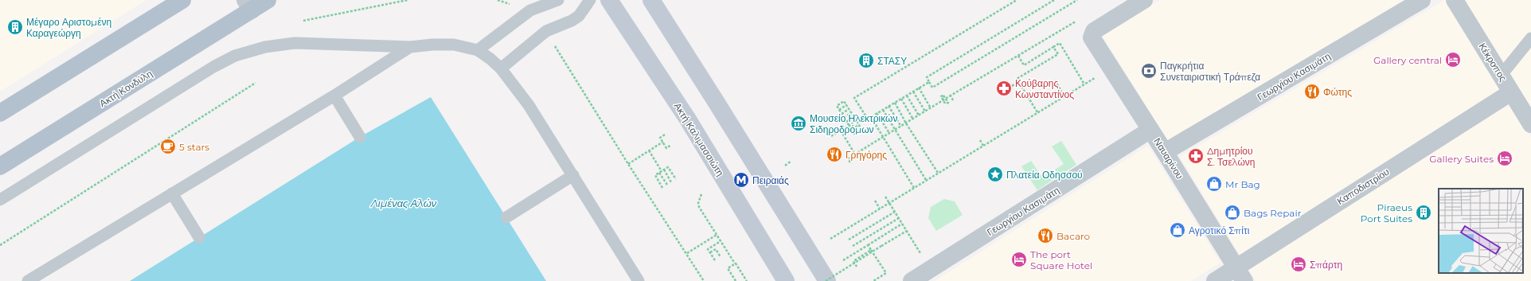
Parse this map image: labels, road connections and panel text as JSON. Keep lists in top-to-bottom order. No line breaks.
{"streets":{"main road":["Ακτή Κονδύλη","Ακτή Καλιμασσιώτη"],"street":["Κέκροπος","Γεωργίου Κασιμάτη","Ναυαρίνου","Καποδιστρίου"]},"crossings":[["Κέκροπος","Καποδιστρίου"],["Γεωργίου Κασιμάτη","Ναυαρίνου"],["Ναυαρίνου","Καποδιστρίου"]],"water":["Λιμένας Αλών"],"places":{"building":["Μέγαρο Αριστομένη Καραγεώργη","ΣΤΑΣΥ","Piraeus Port Suites"],"hotel":["Gallery central","Gallery Suites","The port Square Hotel","Σπάρτη"],"bank":["Παγκρήτια Συνεταιριστική Τράπεζα"],"pharmacy":["Κούβαρης Κωνσταντίνος","Δημητρίου Σ. Τσελώνη"],"restaurant":["Φώτης","Γρηγόρης","Bacaro"],"museum":["Μουσείο Ηλεκτρικών Σιδηροδρόμων"],"cafe":["5 stars"],"place":["Πλατεία Οδησσού"],"metro station":["Πειραιάς"],"shop":["Mr Bag","Bags Repair","Αγροτικό Σπίτι"]}}
